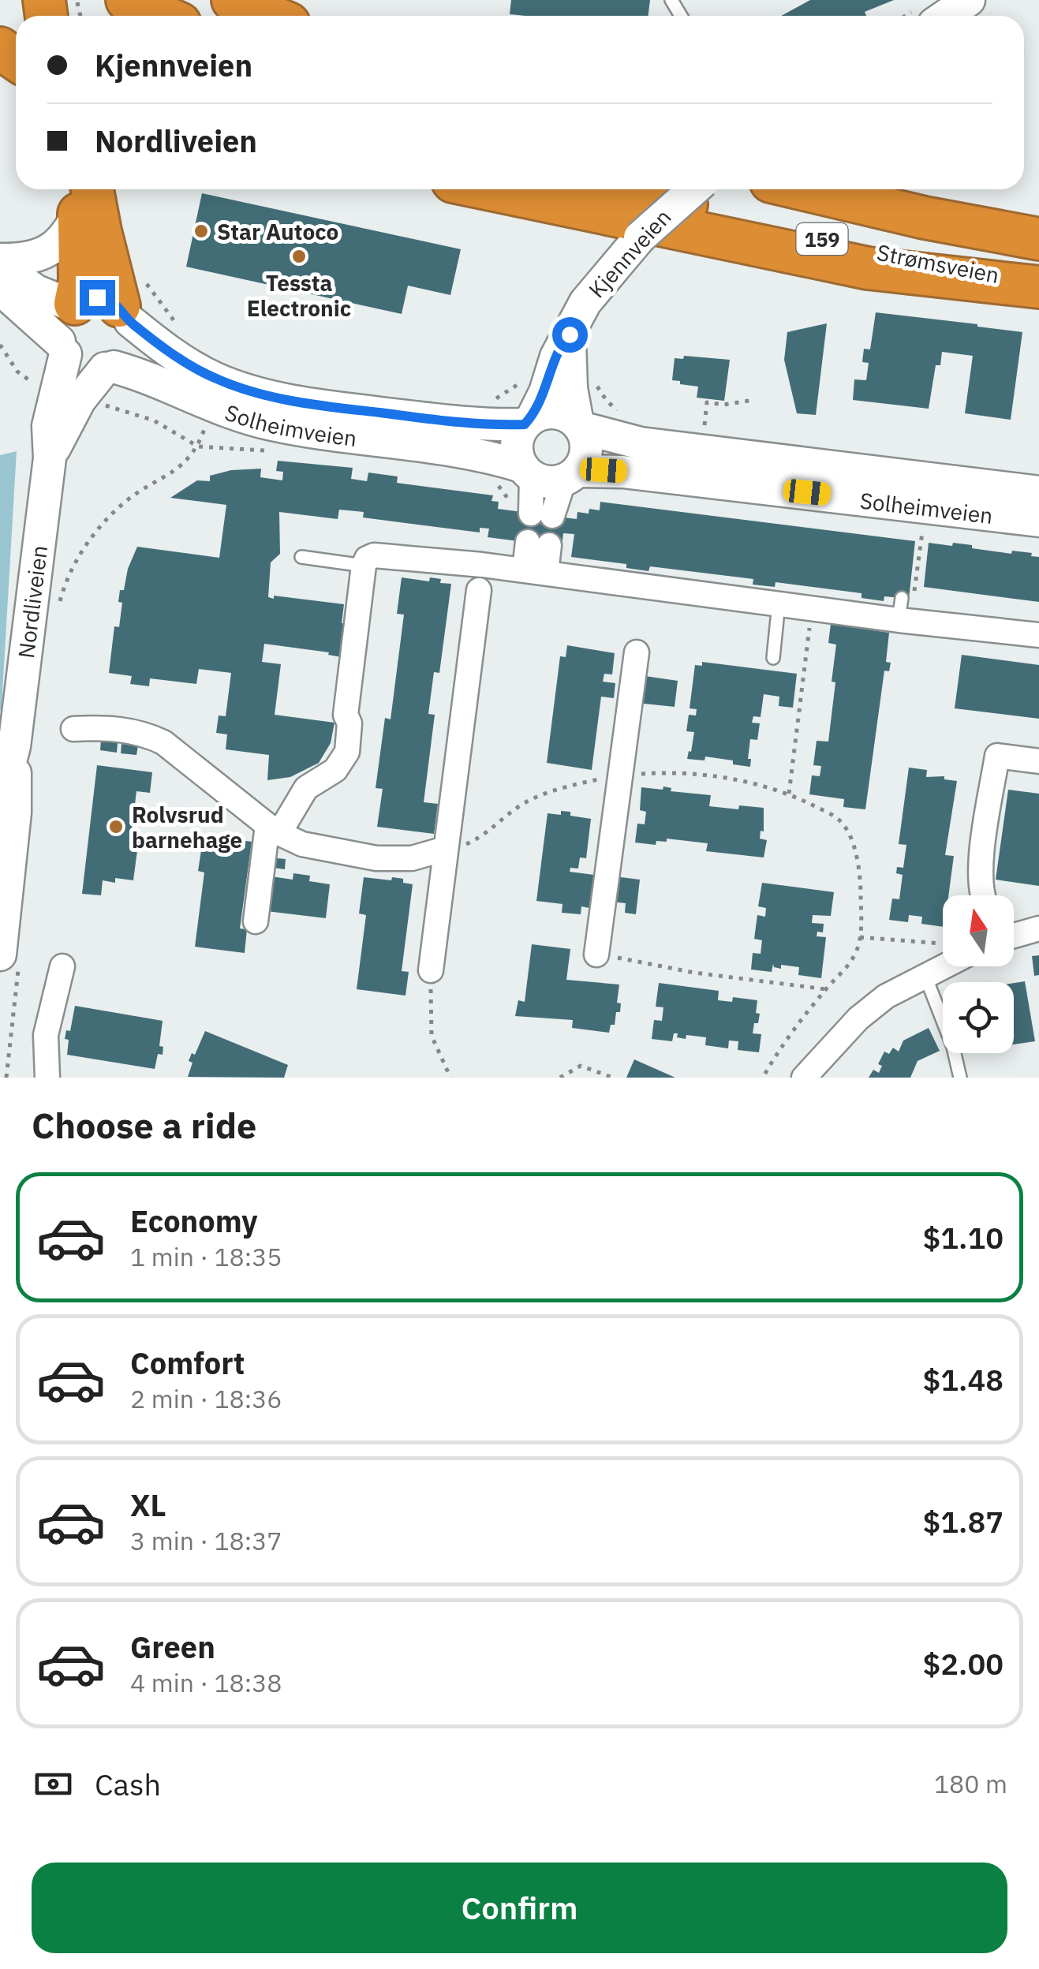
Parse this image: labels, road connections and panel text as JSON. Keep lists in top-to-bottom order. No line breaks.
{"streets":{"highway":["159","Strømsveien"],"main road":["Kjennveien","Solheimveien","Nordliveien"]},"crossings":[["Kjennveien","Solheimveien"],["Solheimveien","Nordliveien"]],"places":["Star Autoco","Tessta Electronic","Rolvsrud barnehage"],"north":"top","page":{"banner":["Kjennveien","Nordliveien"],"heading":"Choose a ride","list":[{"name":"Economy","note":"1 min · 18:35","value":"$1.10"},{"name":"Comfort","note":"2 min · 18:36","value":"$1.48"},{"name":"XL","note":"3 min · 18:37","value":"$1.87"},{"name":"Green","note":"4 min · 18:38","value":"$2.00"}],"pay":["Cash","180 m"],"buttons":"Confirm"}}
